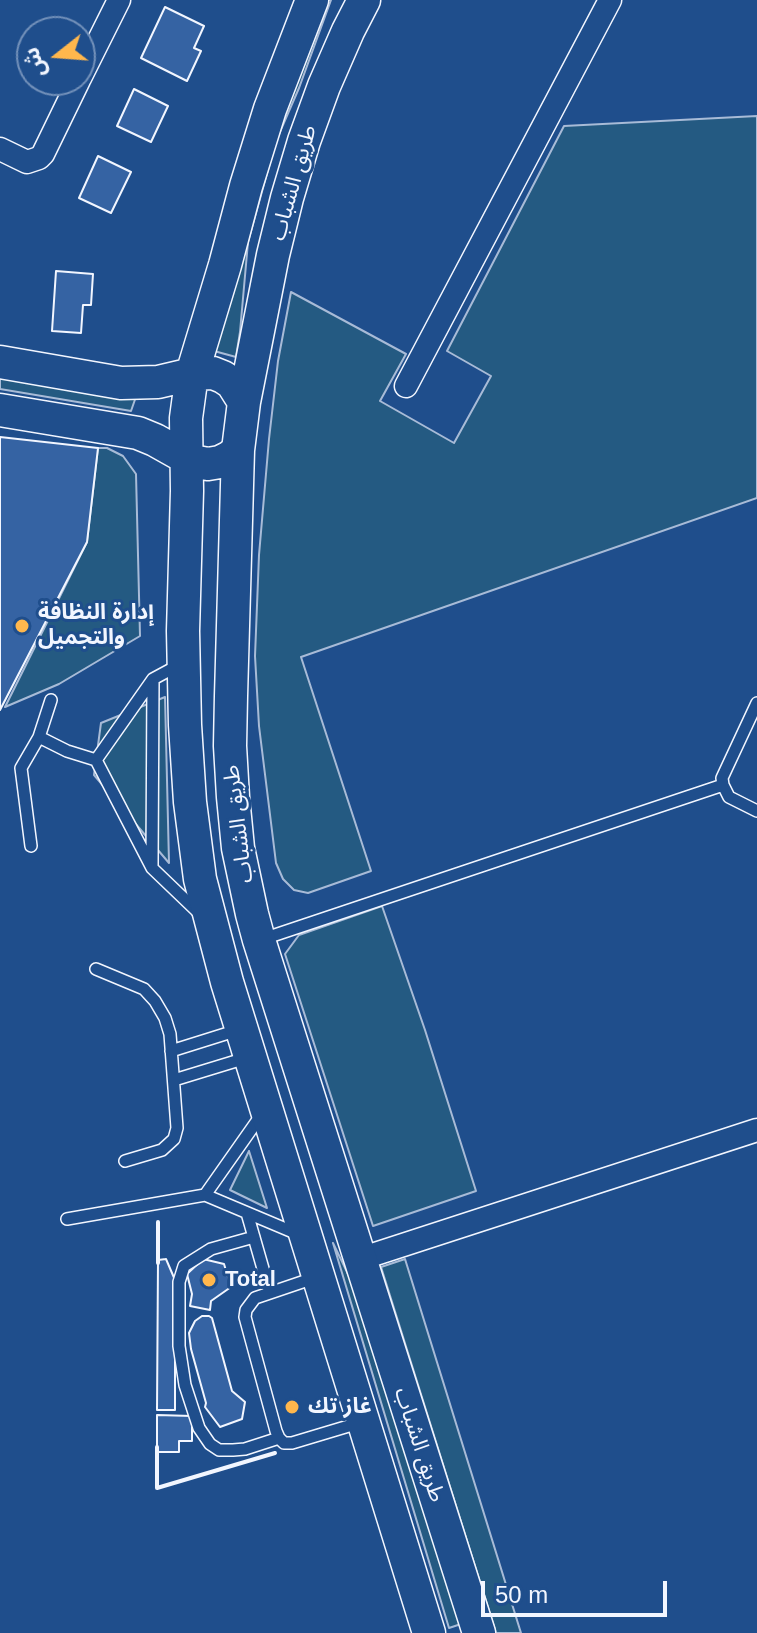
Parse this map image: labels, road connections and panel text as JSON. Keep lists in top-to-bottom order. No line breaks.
{"streets":{"main road":["طريق الشباب"]},"places":["إدارة النظافة والتجميل","Total","غاز تك"],"scale_bar":"50 m","north":"left"}
